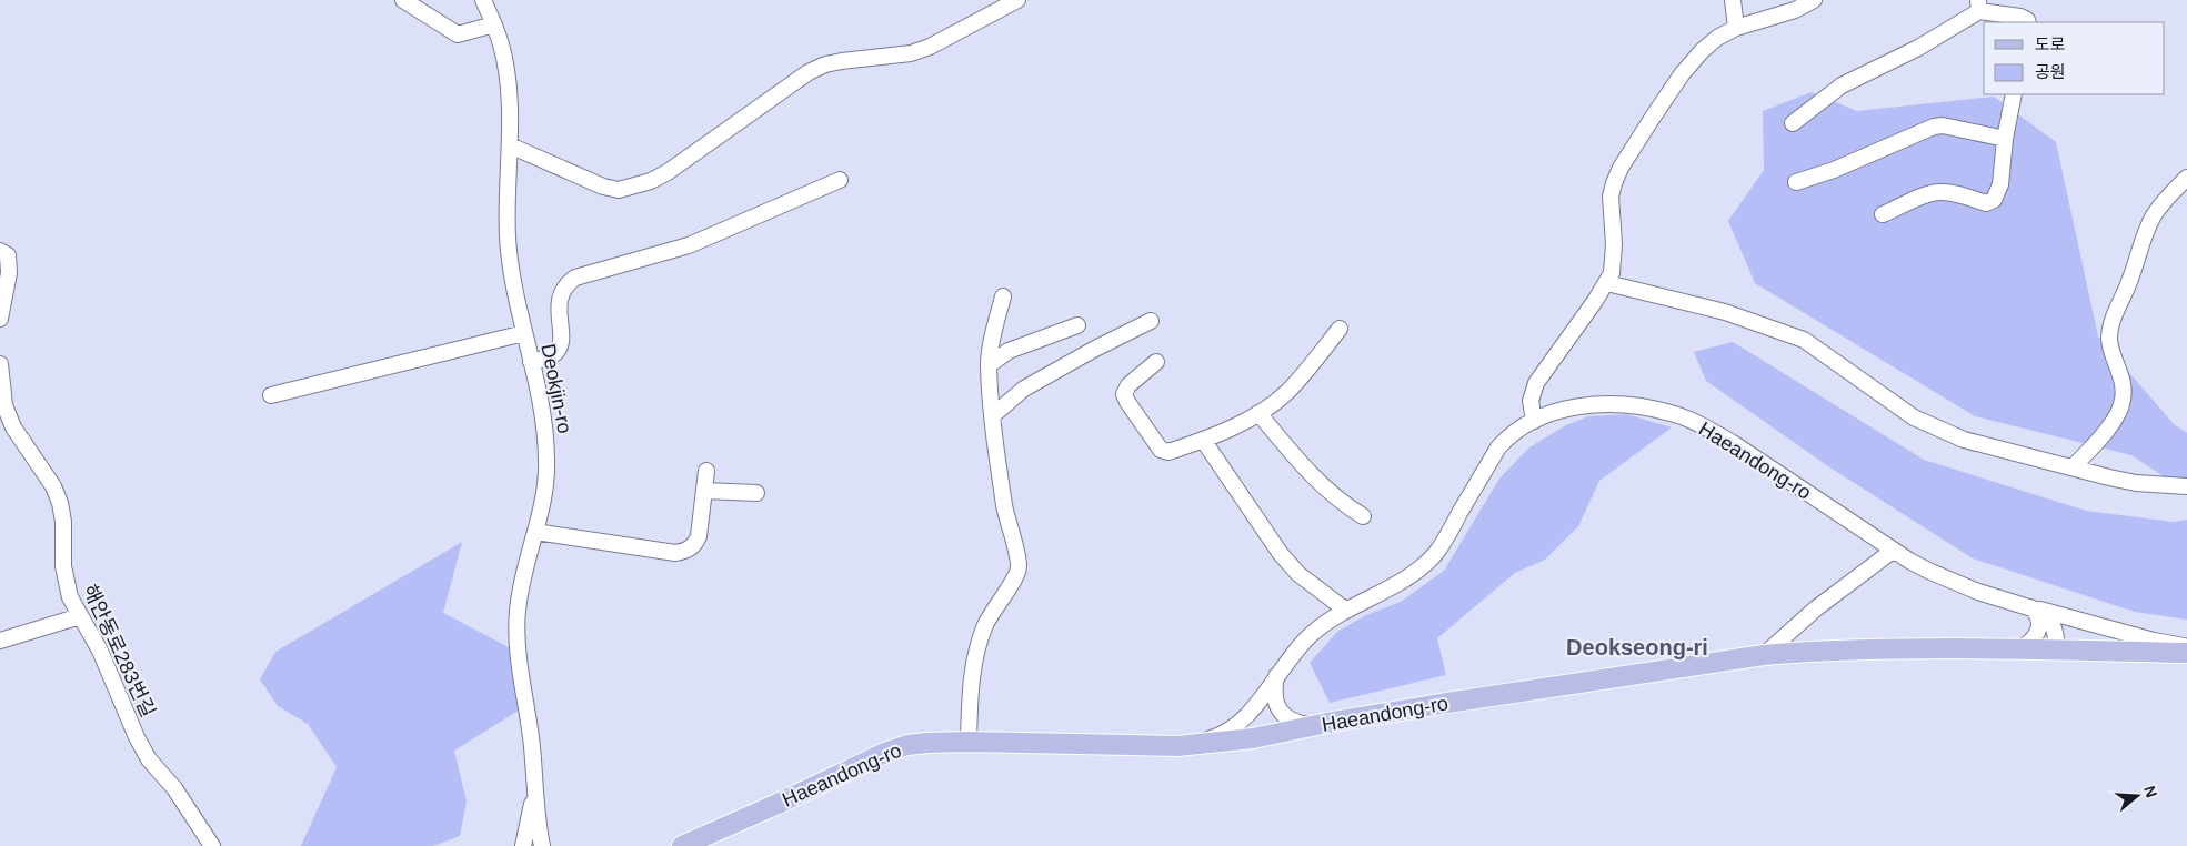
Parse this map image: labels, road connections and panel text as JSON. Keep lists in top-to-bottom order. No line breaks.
{"streets":{"main road":["Haeandong-ro"],"street":["Deokjin-ro","해안동로283번길"]},"districts":["Deokseong-ri"],"legend":["도로","공원"],"north":"right"}
